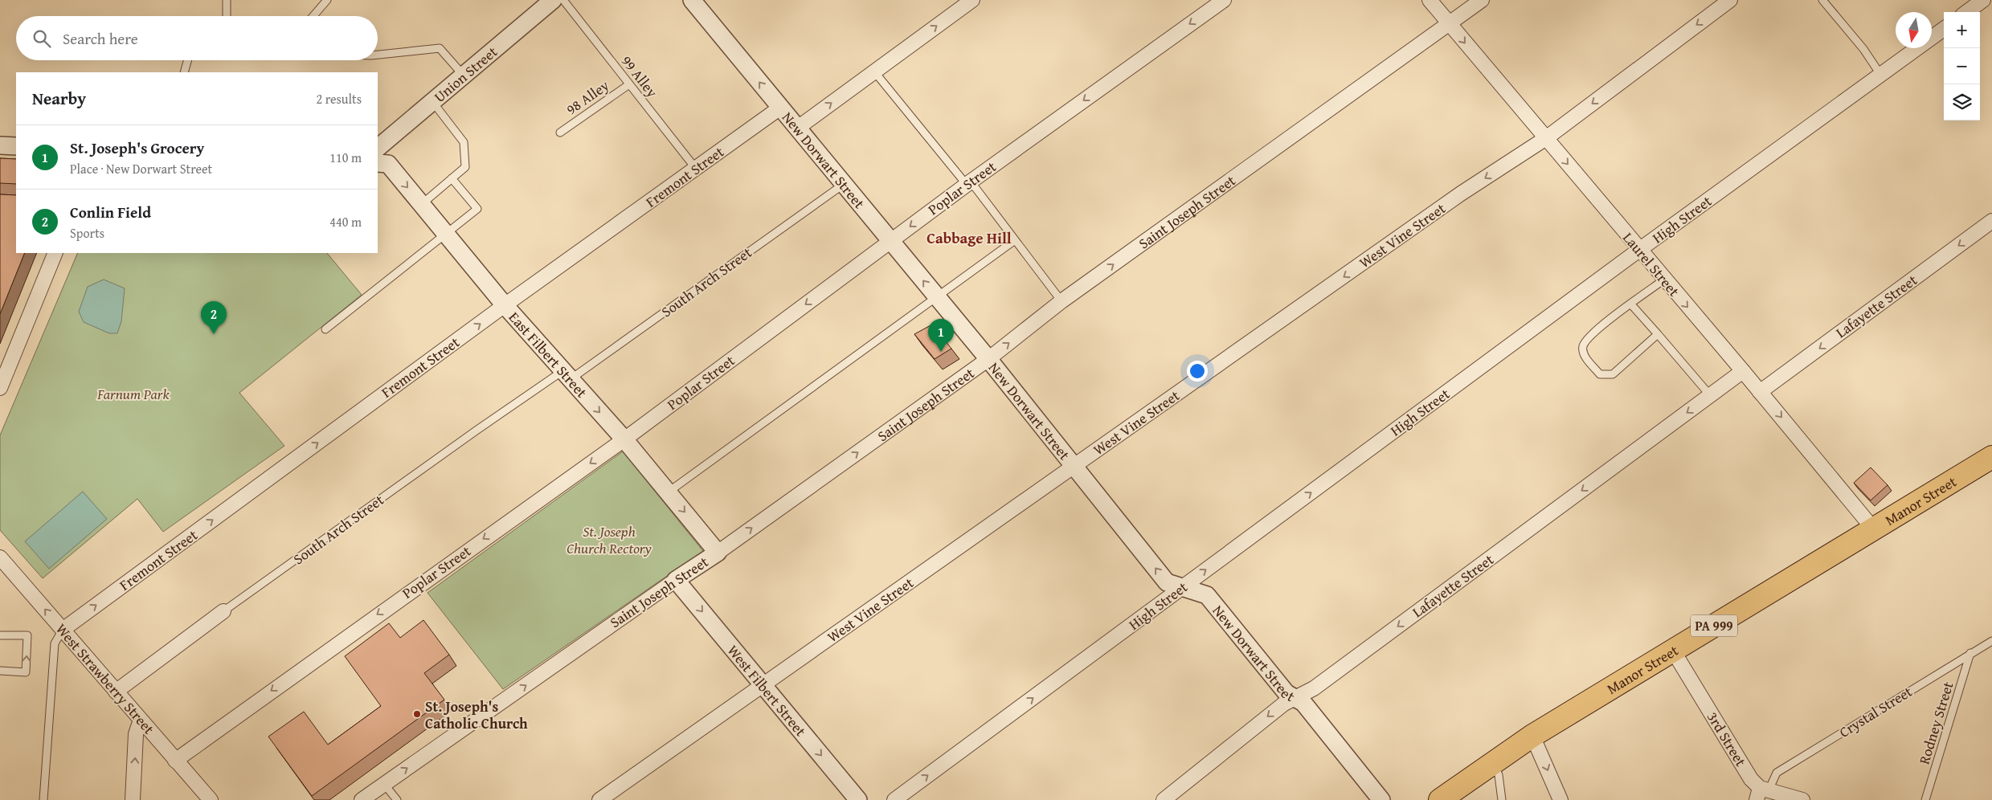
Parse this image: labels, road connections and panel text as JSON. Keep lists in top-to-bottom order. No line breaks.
{"streets":{"main road":["Manor Street","PA 999"],"street":["Union Street","New Dorwart Street","Fremont Street","Poplar Street","Saint Joseph Street","High Street","West Vine Street","Laurel Street","South Arch Street","Lafayette Street","East Filbert Street","West Strawberry Street","West Filbert Street","3rd Street"],"lane":["99 Alley","98 Alley","Crystal Street","Rodney Street"]},"crossings":[["99 Alley","98 Alley"],["99 Alley","Fremont Street"],["New Dorwart Street","Fremont Street"],["New Dorwart Street","Poplar Street"],["New Dorwart Street","Saint Joseph Street"],["New Dorwart Street","High Street"],["New Dorwart Street","West Vine Street"],["New Dorwart Street","South Arch Street"],["New Dorwart Street","Lafayette Street"],["Fremont Street","East Filbert Street"],["Fremont Street","West Strawberry Street"],["Poplar Street","East Filbert Street"],["Poplar Street","West Strawberry Street"],["Saint Joseph Street","Laurel Street"],["Saint Joseph Street","East Filbert Street"],["Saint Joseph Street","West Filbert Street"],["High Street","Laurel Street"],["West Vine Street","Laurel Street"],["West Vine Street","West Filbert Street"],["Laurel Street","Lafayette Street"],["Laurel Street","Manor Street"],["South Arch Street","East Filbert Street"],["South Arch Street","West Strawberry Street"],["Manor Street","3rd Street"],["Crystal Street","Rodney Street"],["Crystal Street","3rd Street"]],"one_way":["New Dorwart Street","Fremont Street","Poplar Street","Saint Joseph Street","High Street","West Vine Street","Laurel Street","Lafayette Street","East Filbert Street","West Filbert Street"],"districts":["Cabbage Hill"],"parks":["Farnum Park","St. Joseph Church Rectory"],"places":["St. Joseph's Catholic Church"],"north":"bottom","page":{"map_buttons":["+","−"],"search":"Search here","heading":["Nearby","2 results"],"list":[{"mark":"1","name":"St. Joseph's Grocery","note":"Place · New Dorwart Street","value":"110 m"},{"mark":"2","name":"Conlin Field","note":"Sports","value":"440 m"}],"pins":["2","1"]}}
